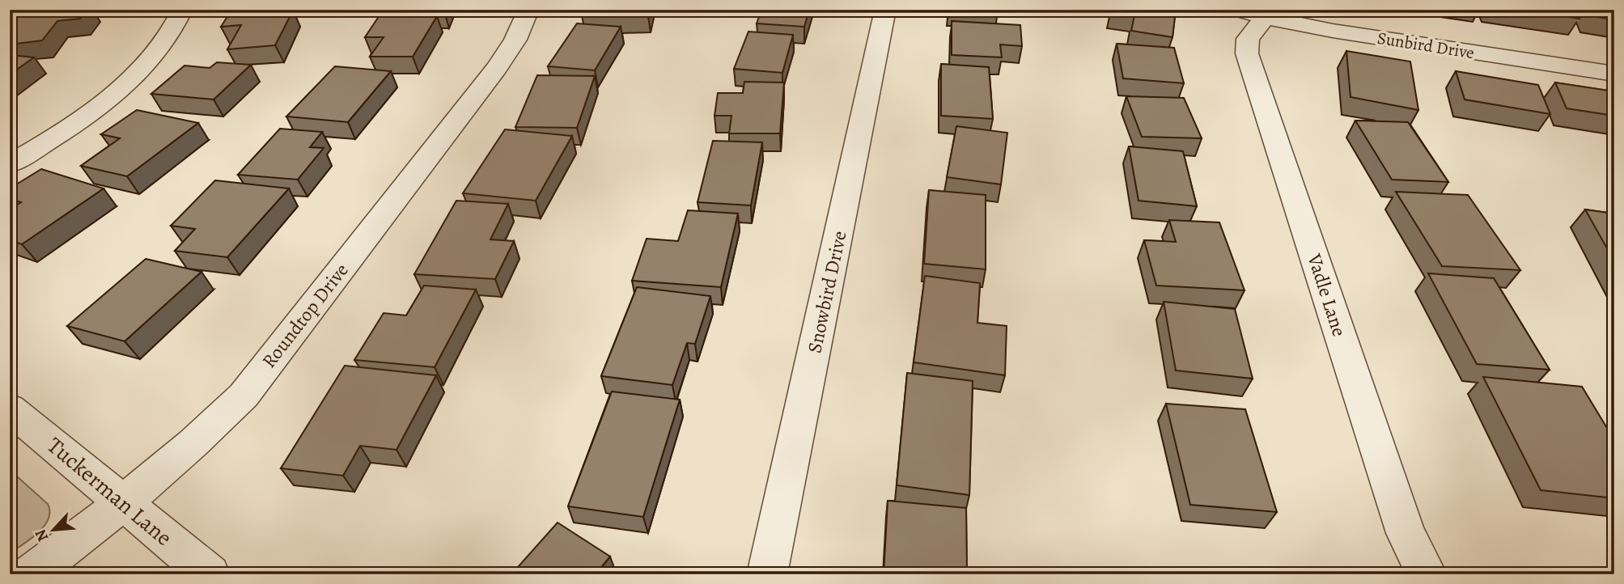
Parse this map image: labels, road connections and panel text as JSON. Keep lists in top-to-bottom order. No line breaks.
{"streets":{"street":["Sunbird Drive","Snowbird Drive","Vadle Lane","Roundtop Drive","Tuckerman Lane"]},"crossings":[["Sunbird Drive","Vadle Lane"],["Roundtop Drive","Tuckerman Lane"]],"north":"bottom left"}
